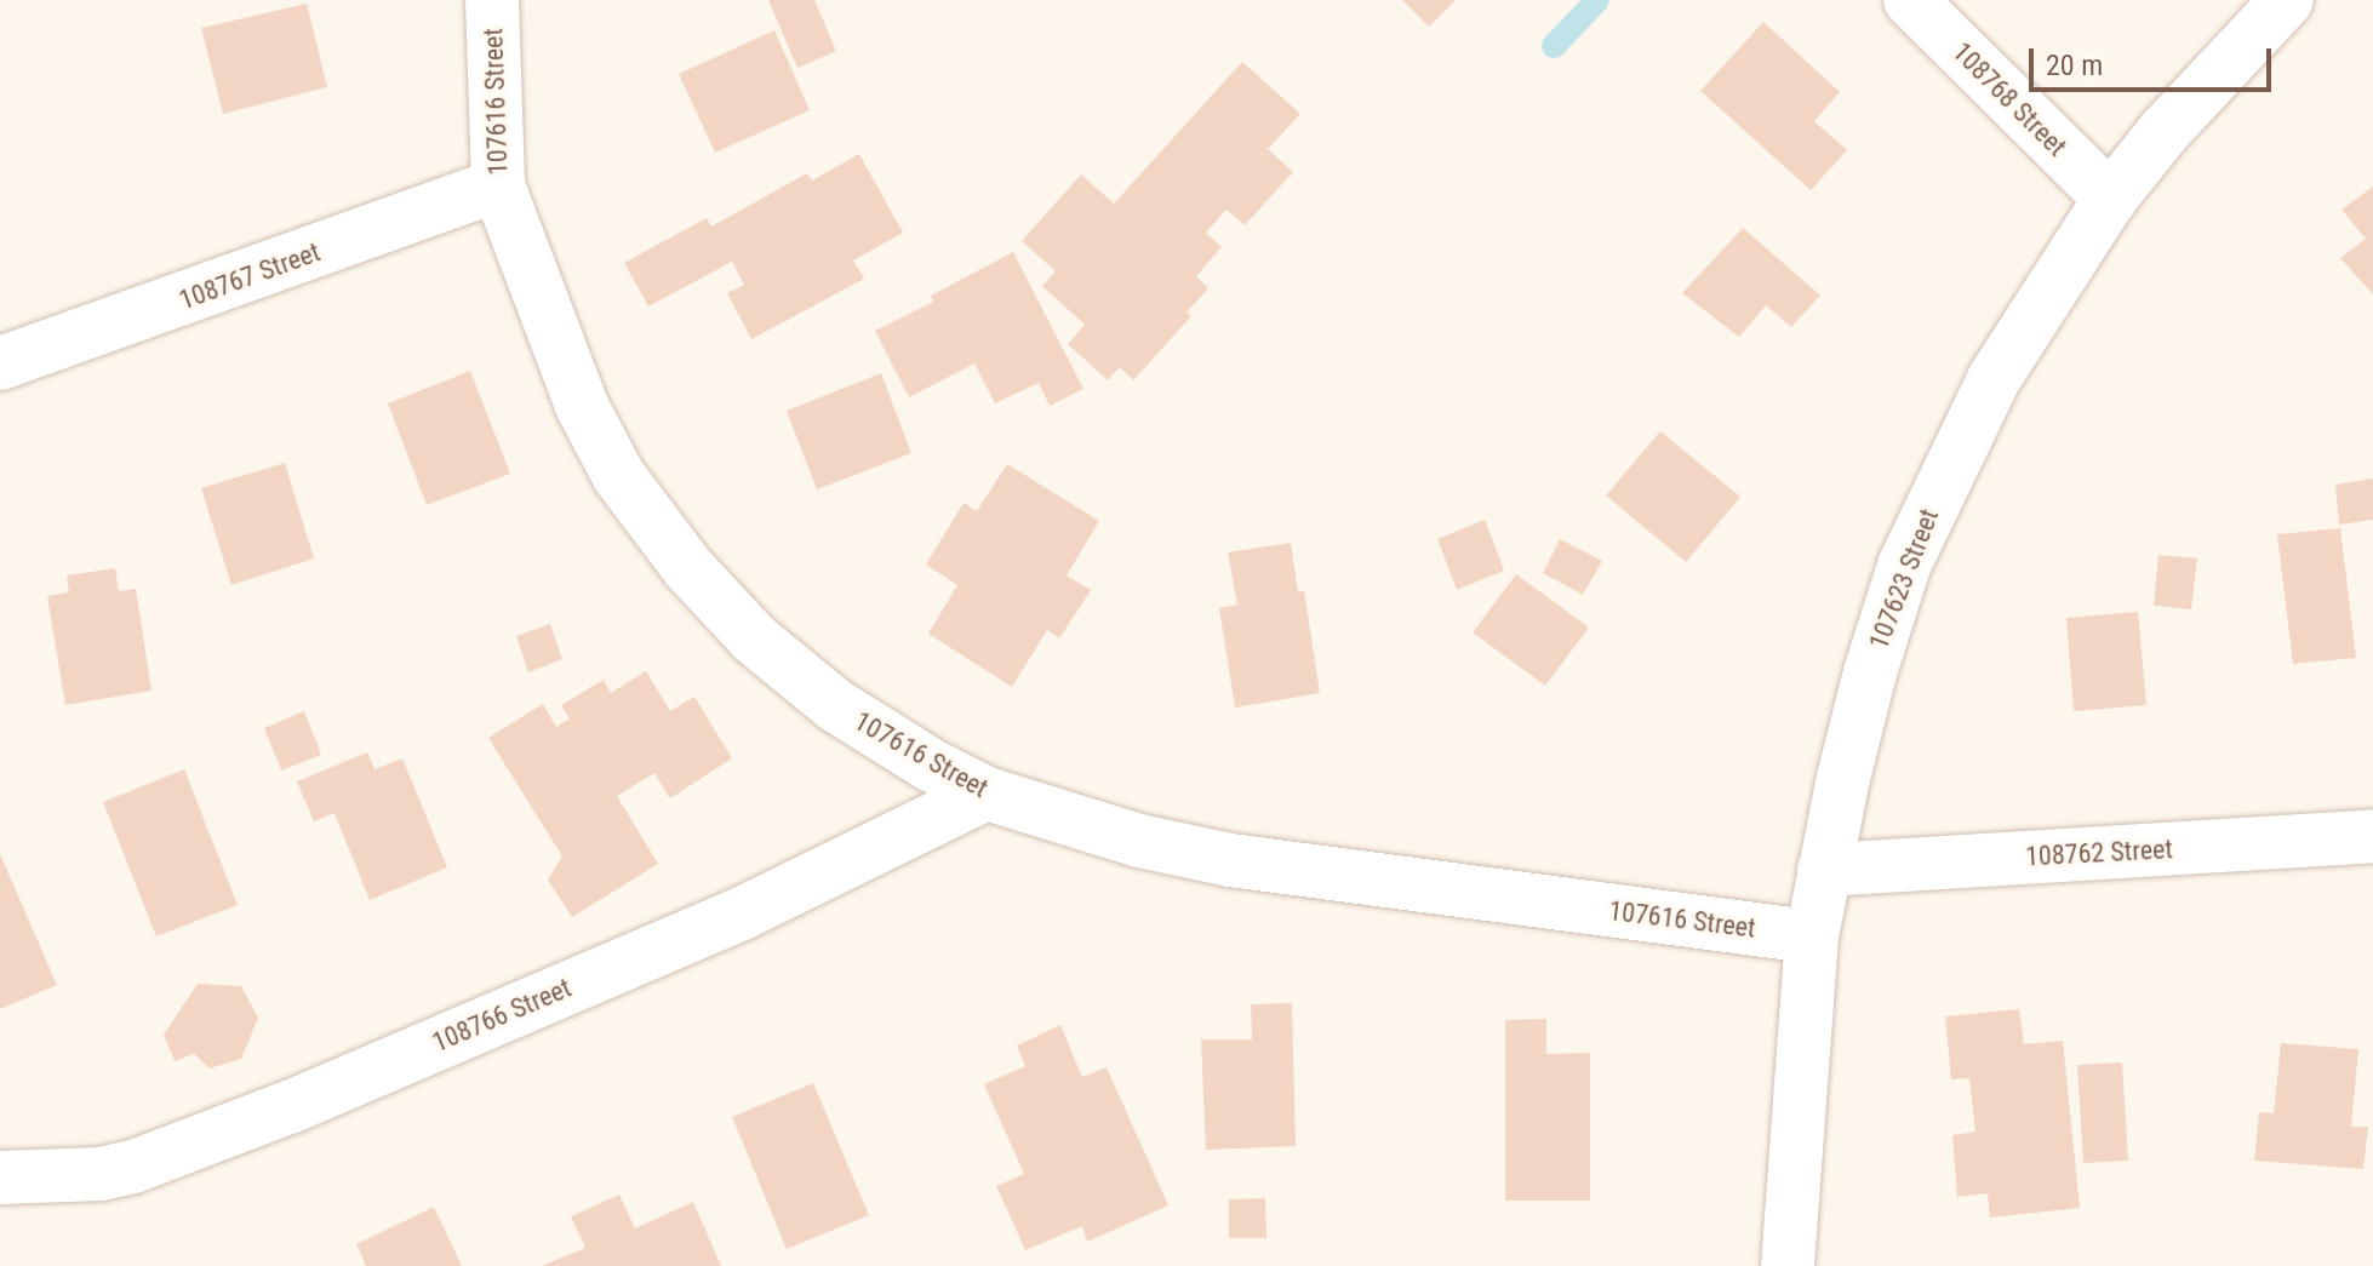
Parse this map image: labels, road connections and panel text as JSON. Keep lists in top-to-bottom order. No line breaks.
{"streets":{"street":["108768 Street","107616 Street","108767 Street","107623 Street","108762 Street","108766 Street"]},"crossings":[["108768 Street","107623 Street"],["107616 Street","108767 Street"],["107616 Street","107623 Street"],["107616 Street","108766 Street"],["107623 Street","108762 Street"]],"scale_bar":"20 m"}
